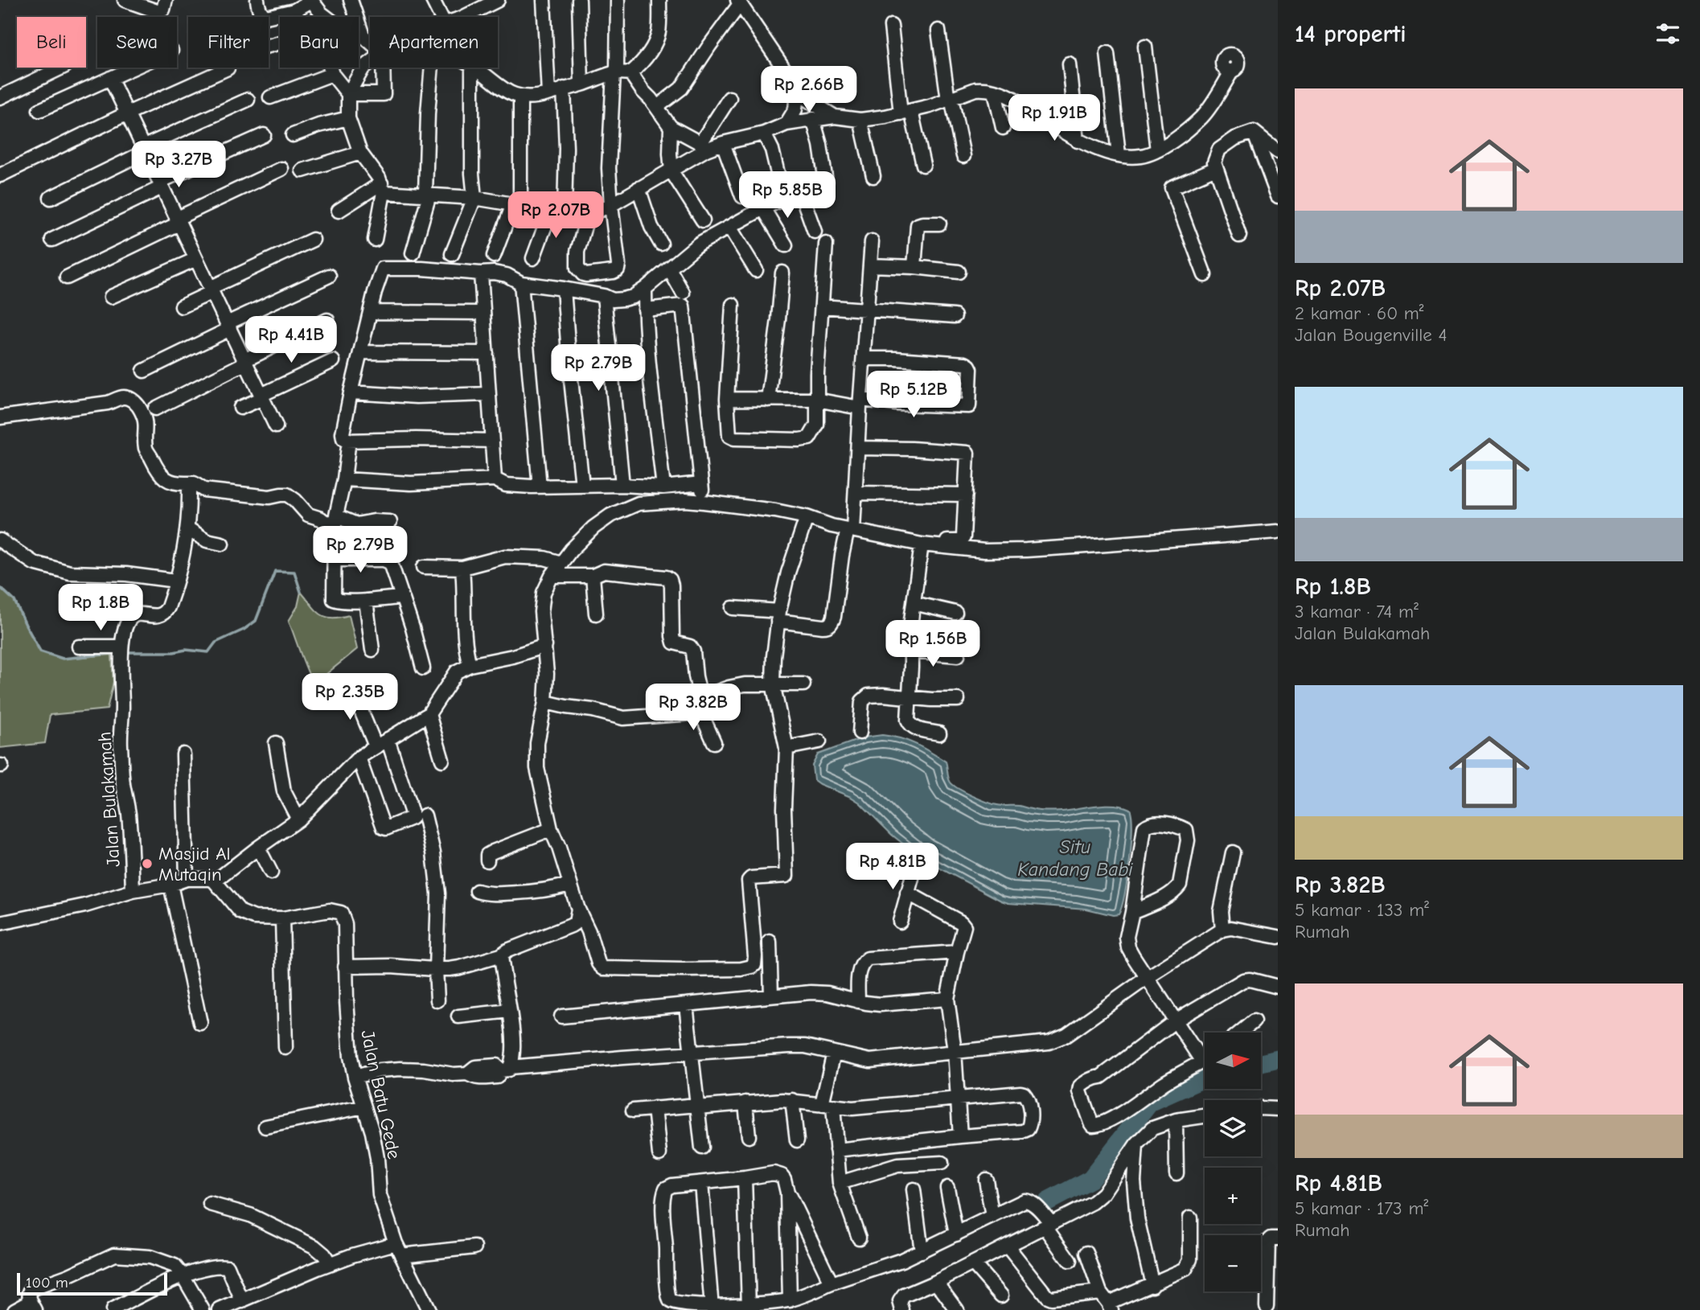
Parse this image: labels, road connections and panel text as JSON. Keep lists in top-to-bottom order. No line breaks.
{"streets":{"street":["Jalan Bulakamah","Jalan Batu Gede"]},"water":["Situ Kandang Babi"],"places":["Masjid Al Mutaqin"],"scale_bar":"100 m","north":"right","page":{"heading":"14 properti","chip":["Beli","Sewa","Filter","Baru","Apartemen"],"price":["Rp 2.66B","Rp 1.91B","Rp 3.27B","Rp 5.85B","Rp 2.07B","Rp 4.41B","Rp 2.79B","Rp 5.12B","Rp 2.79B","Rp 1.8B","Rp 1.56B","Rp 2.35B","Rp 3.82B","Rp 4.81B"],"list":[{"name":"Rp 2.07B","note":"2 kamar · 60 m² · Jalan Bougenville 4"},{"name":"Rp 1.8B","note":"3 kamar · 74 m² · Jalan Bulakamah"},{"name":"Rp 3.82B","note":"5 kamar · 133 m² · Rumah"},{"name":"Rp 4.81B","note":"5 kamar · 173 m² · Rumah"}],"map_buttons":["+","−"],"scale":"100 m"}}
